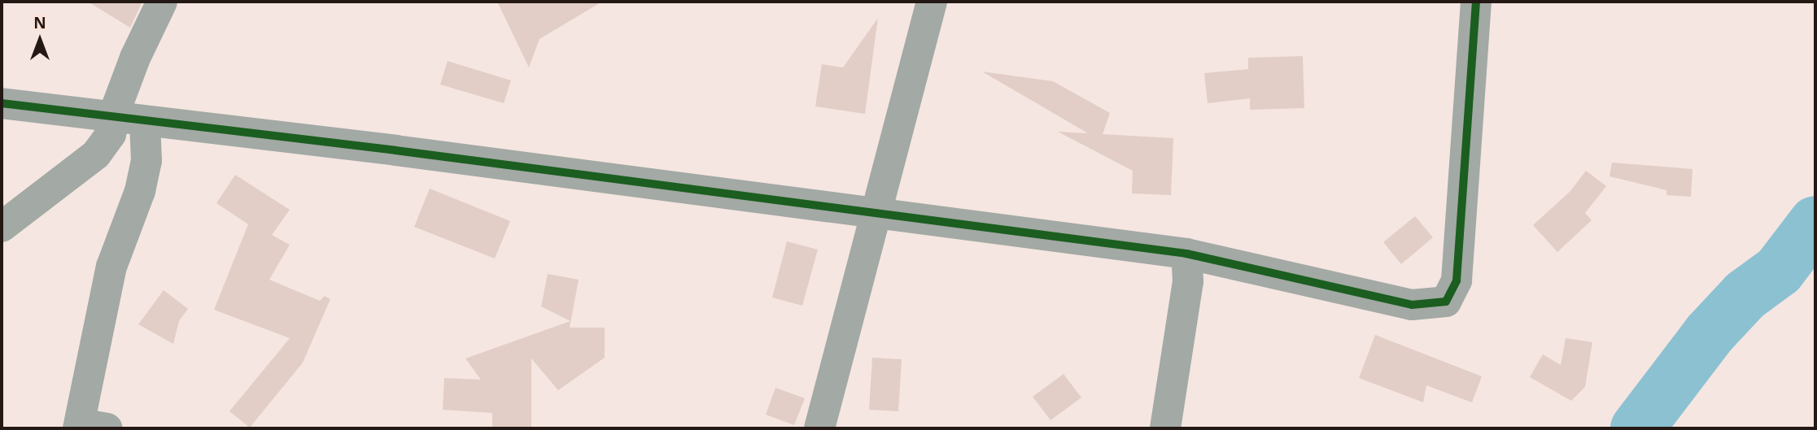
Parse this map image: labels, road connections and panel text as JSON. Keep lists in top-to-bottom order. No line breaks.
{"north":"top"}
